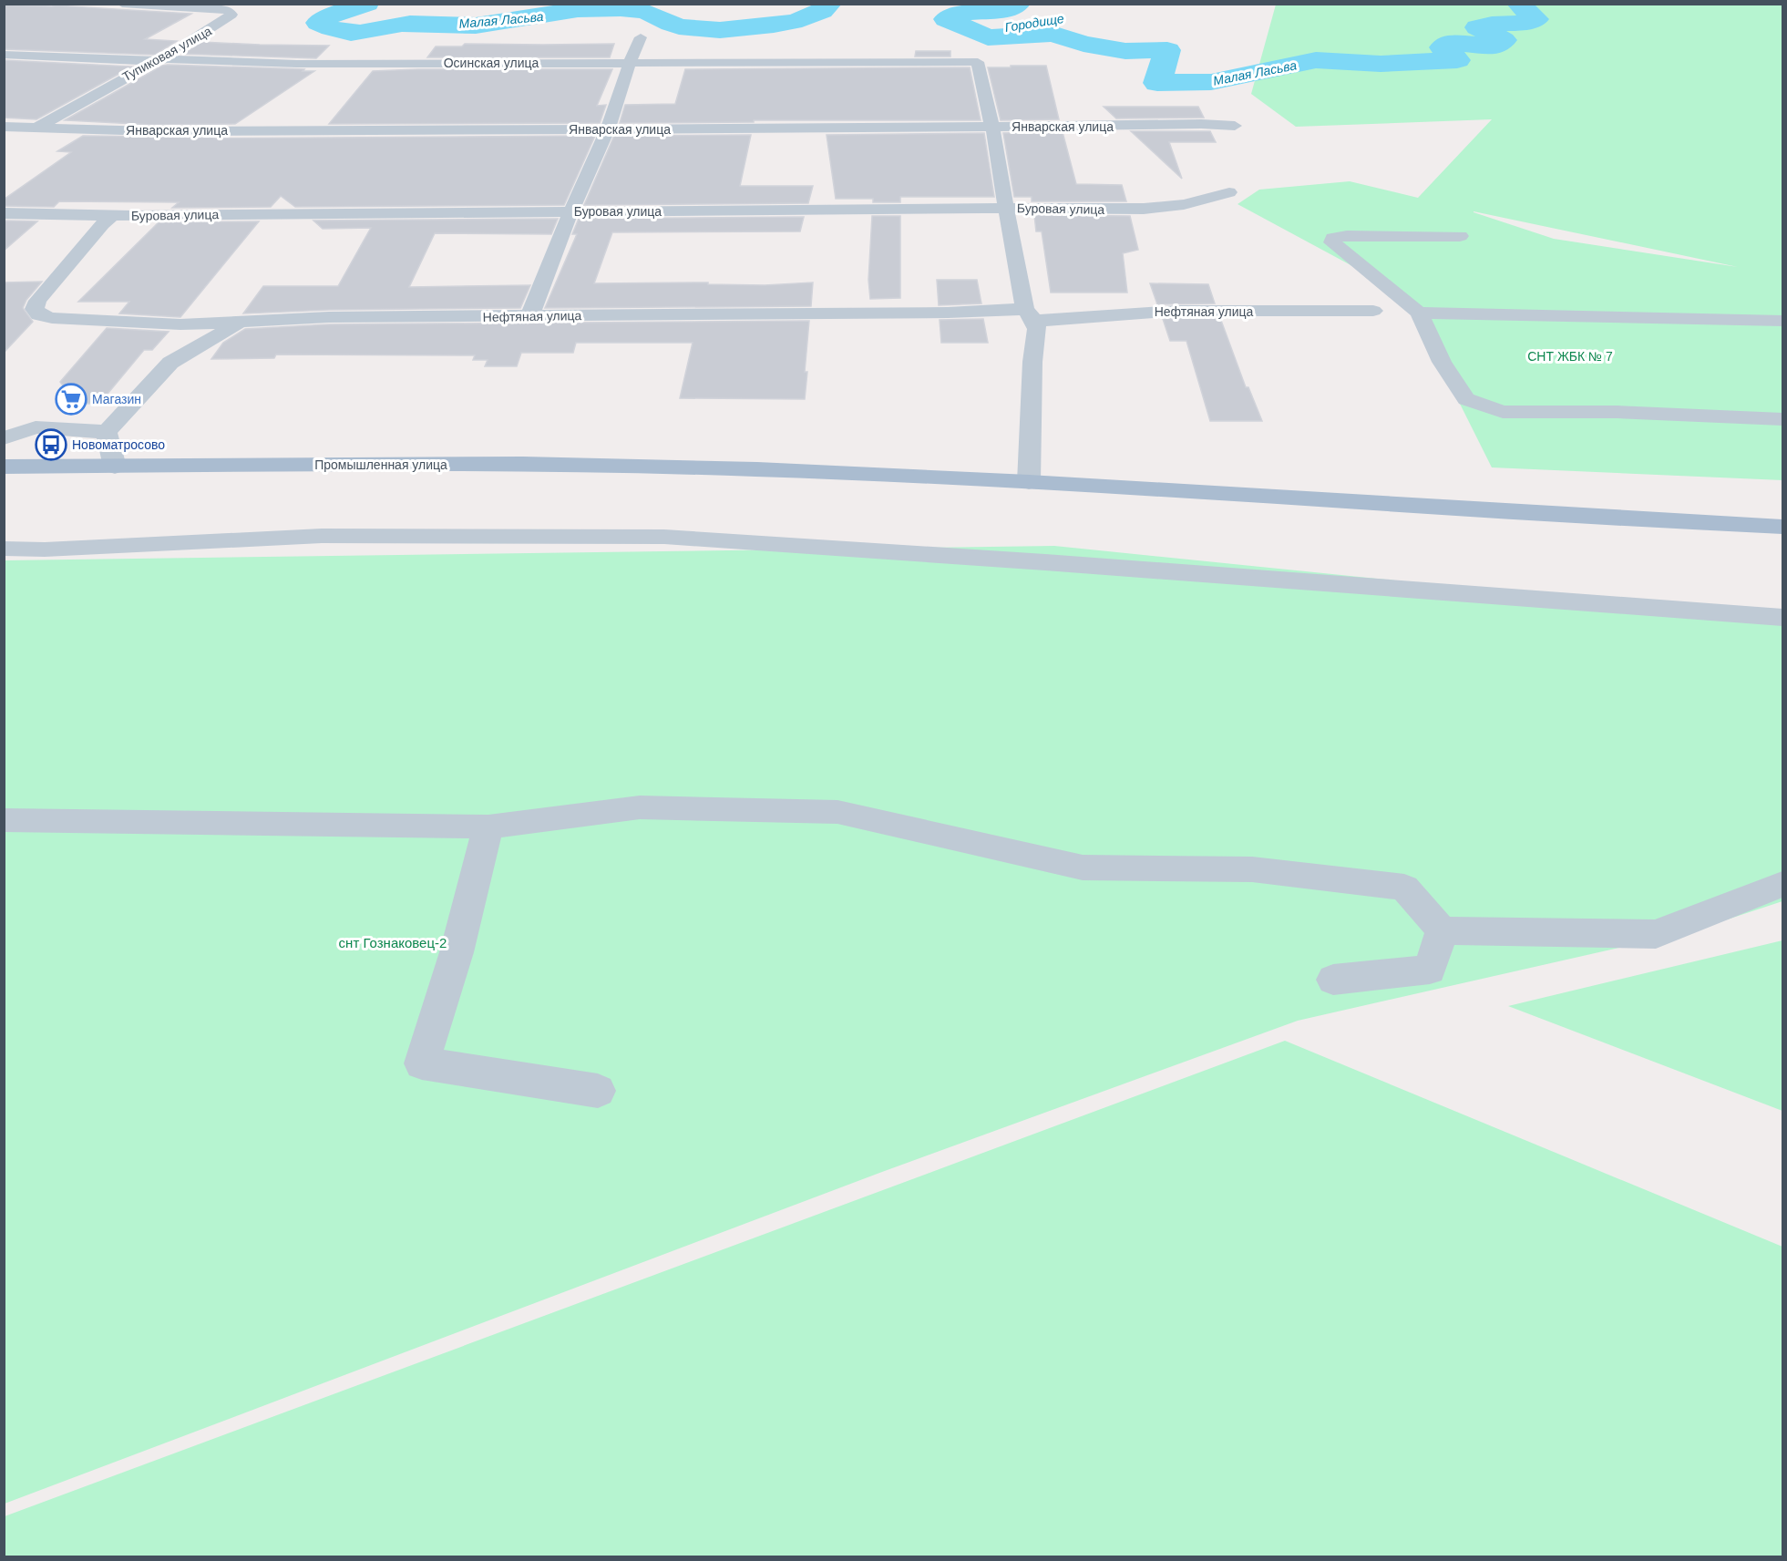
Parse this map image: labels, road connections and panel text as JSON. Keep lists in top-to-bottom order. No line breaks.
{"streets":{"main road":["Промышленная улица"],"street":["Тупиковая улица","Осинская улица","Январская улица","Буровая улица","Нефтяная улица"]},"crossings":[["Тупиковая улица","Осинская улица"],["Тупиковая улица","Январская улица"],["Осинская улица","Январская улица"],["Буровая улица","Нефтяная улица"]],"water":["Малая Ласьва","Городище"],"parks":["СНТ ЖБК № 7","снт Гознаковец-2"],"places":{"supermarket":["Магазин"],"bus stop":["Новоматросово"]}}
